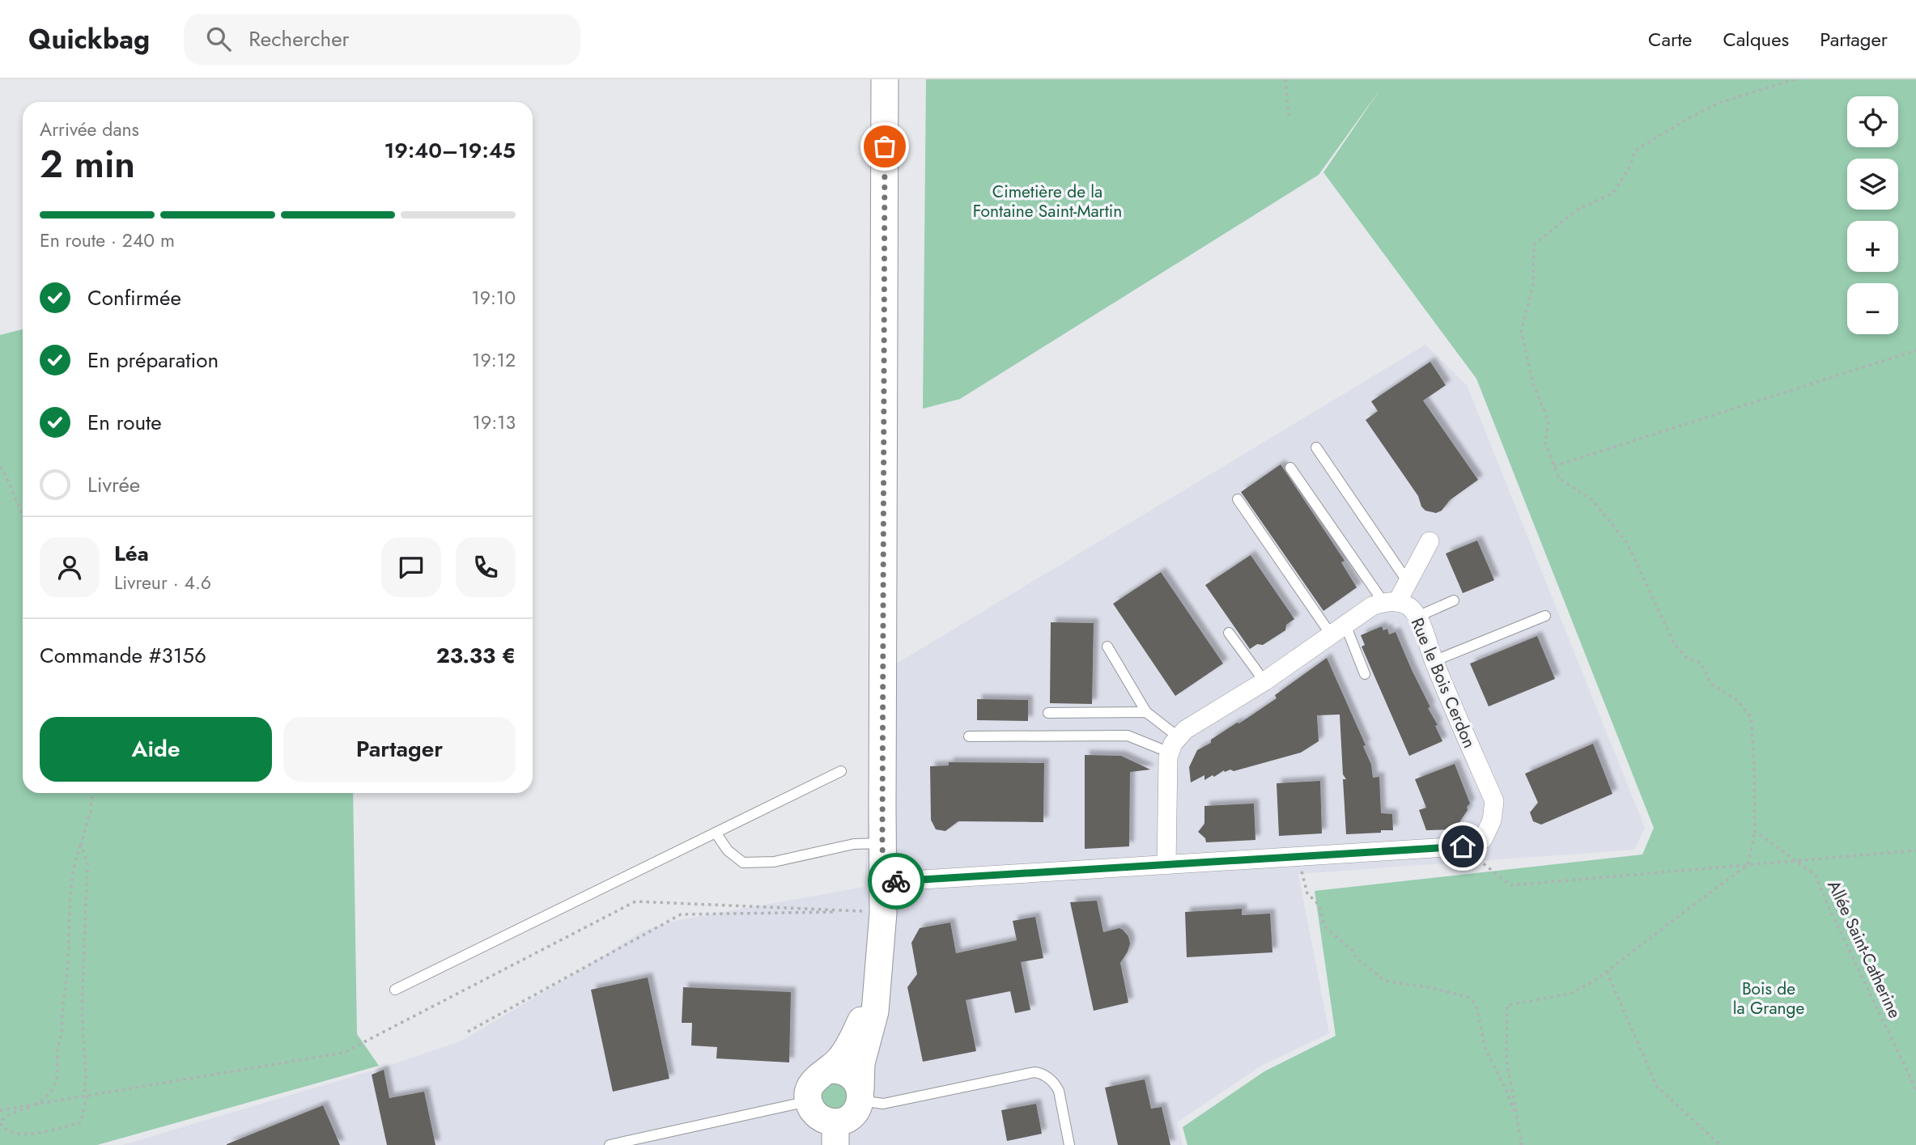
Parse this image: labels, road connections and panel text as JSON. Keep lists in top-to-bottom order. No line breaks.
{"streets":{"street":["Rue le Bois Cerdon"],"path":["Allée Saint-Catherine"]},"parks":["Cimetière de la Fontaine Saint-Martin","Bois de la Grange"],"page":{"header":"Quickbag","search":"Rechercher","nav":["Carte","Calques","Partager"],"map_buttons":["+","−"],"heading":["2 min","Arrivée dans","19:40–19:45"],"panel":["Léa","Livreur · 4.6","Commande #3156","23.33 €"],"bar":"En route · 240 m","list":[["Confirmée","19:10"],["En préparation","19:12"],["En route","19:13"],"Livrée"],"buttons":["Aide","Partager"]}}
